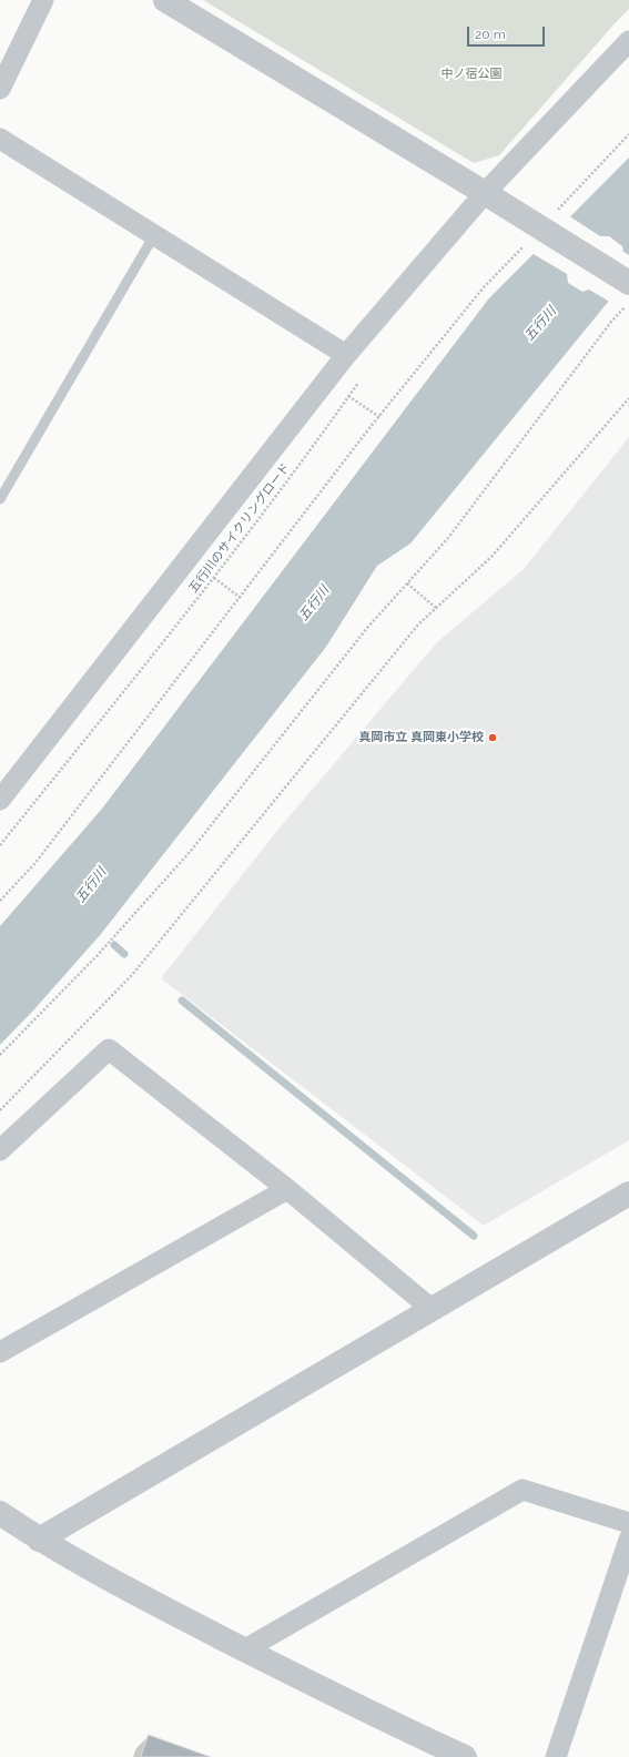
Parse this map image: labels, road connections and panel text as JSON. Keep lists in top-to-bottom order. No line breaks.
{"streets":{"path":["五行川のサイクリングロード"]},"water":["五行川"],"parks":["中ノ宿公園"],"places":["真岡市立 真岡東小学校"],"scale_bar":"20 m"}
